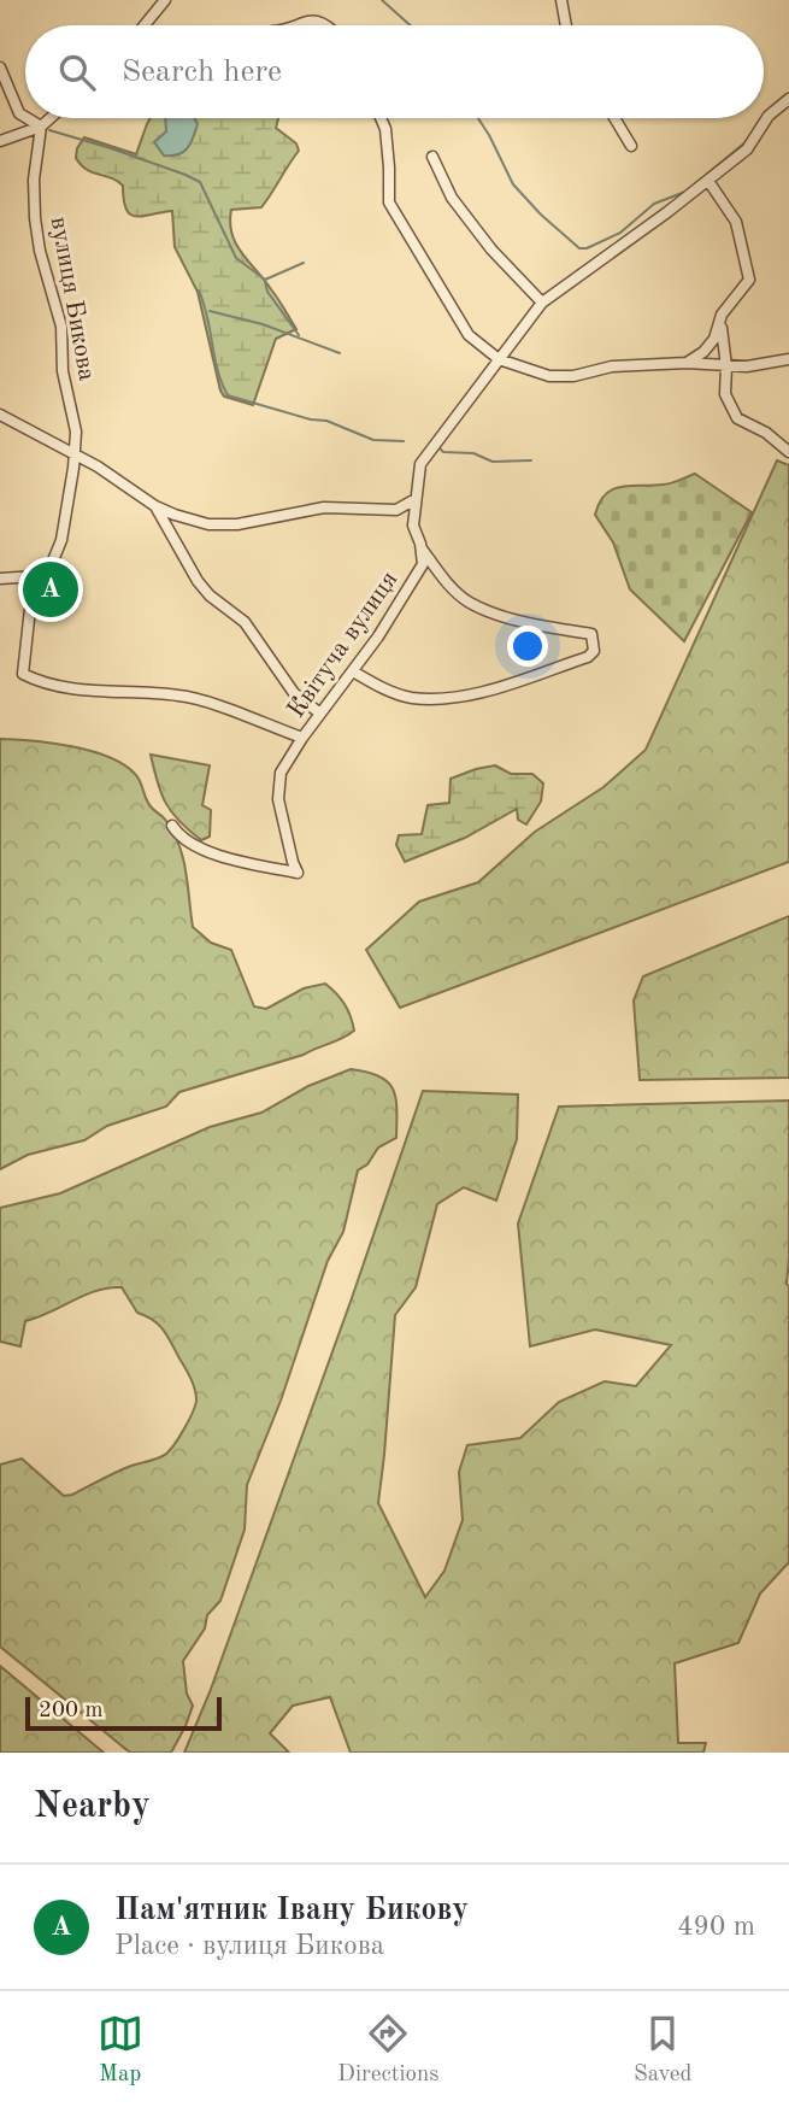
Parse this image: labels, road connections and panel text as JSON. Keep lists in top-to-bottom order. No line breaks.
{"streets":{"street":["вулиця Бикова","Квітуча вулиця"]},"crossings":[["вулиця Бикова","Квітуча вулиця"]],"scale_bar":"200 m","page":{"search":"Search here","pins":"A","scale":"200 m","heading":"Nearby","list":[{"mark":"A","name":"Пам'ятник Івану Бикову","note":"Place · вулиця Бикова","value":"490 m"}],"nav":["Map","Directions","Saved"]}}
